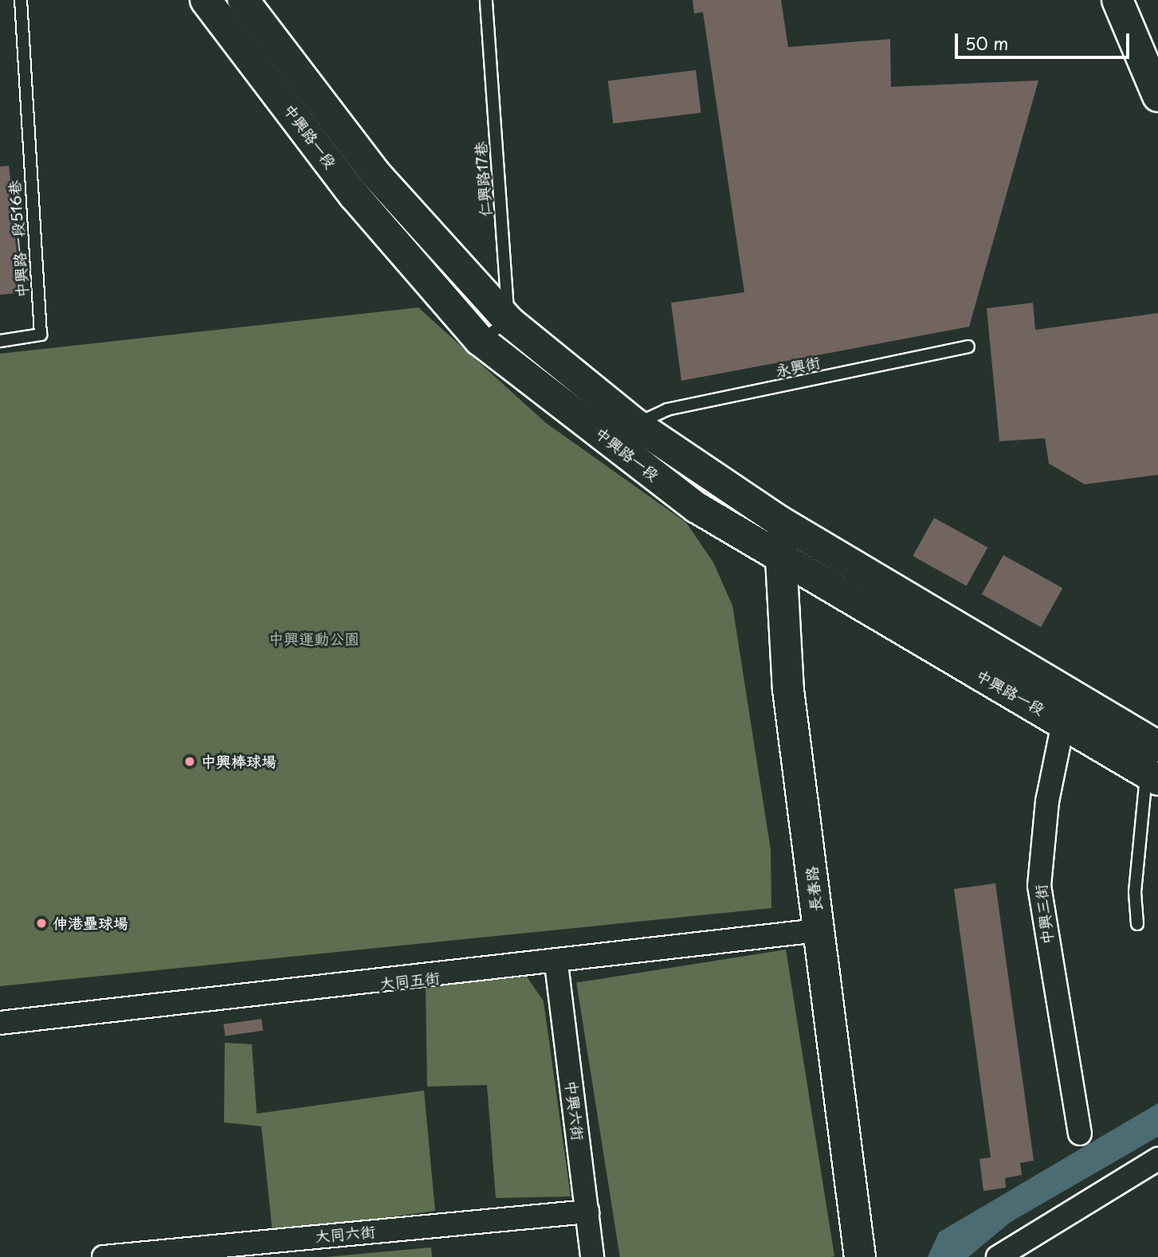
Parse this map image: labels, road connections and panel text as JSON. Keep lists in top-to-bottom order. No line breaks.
{"streets":{"main road":["中興路一段","長春路"],"street":["中興三街","大同五街","中興六街","大同六街"],"lane":["仁興路17巷","中興路一段516巷","永興街"]},"crossings":[["中興路一段","仁興路17巷"],["中興路一段","永興街"],["中興路一段","長春路"],["中興路一段","中興三街"],["長春路","大同五街"],["大同五街","中興六街"],["中興六街","大同六街"]],"parks":["中興運動公園"],"places":["中興棒球場","伸港壘球場"],"scale_bar":"50 m"}
